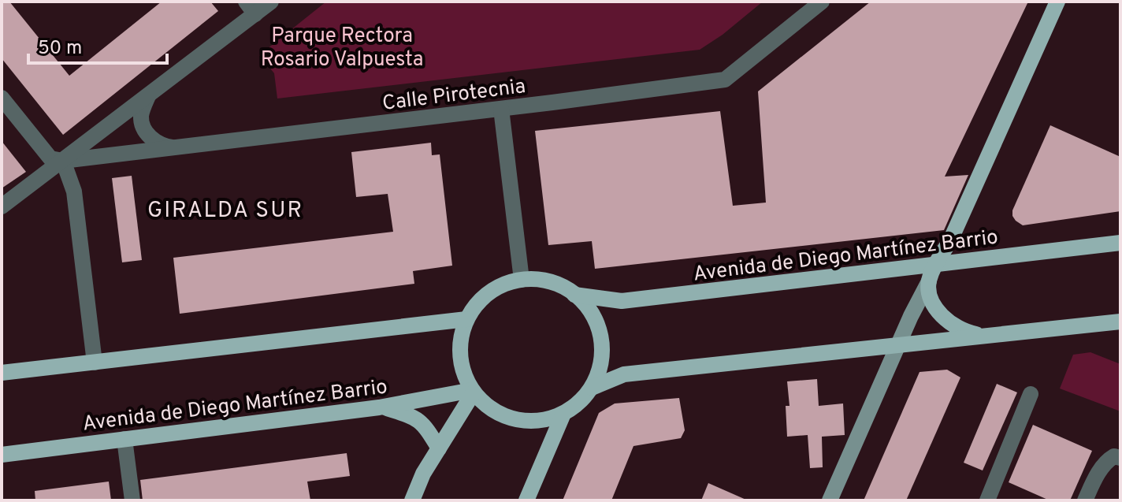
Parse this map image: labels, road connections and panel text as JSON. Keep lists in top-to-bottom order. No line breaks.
{"streets":{"main road":["Avenida de Diego Martínez Barrio"],"street":["Calle Pirotecnia"]},"districts":["GIRALDA SUR"],"parks":["Parque Rectora Rosario Valpuesta"],"scale_bar":"50 m"}
